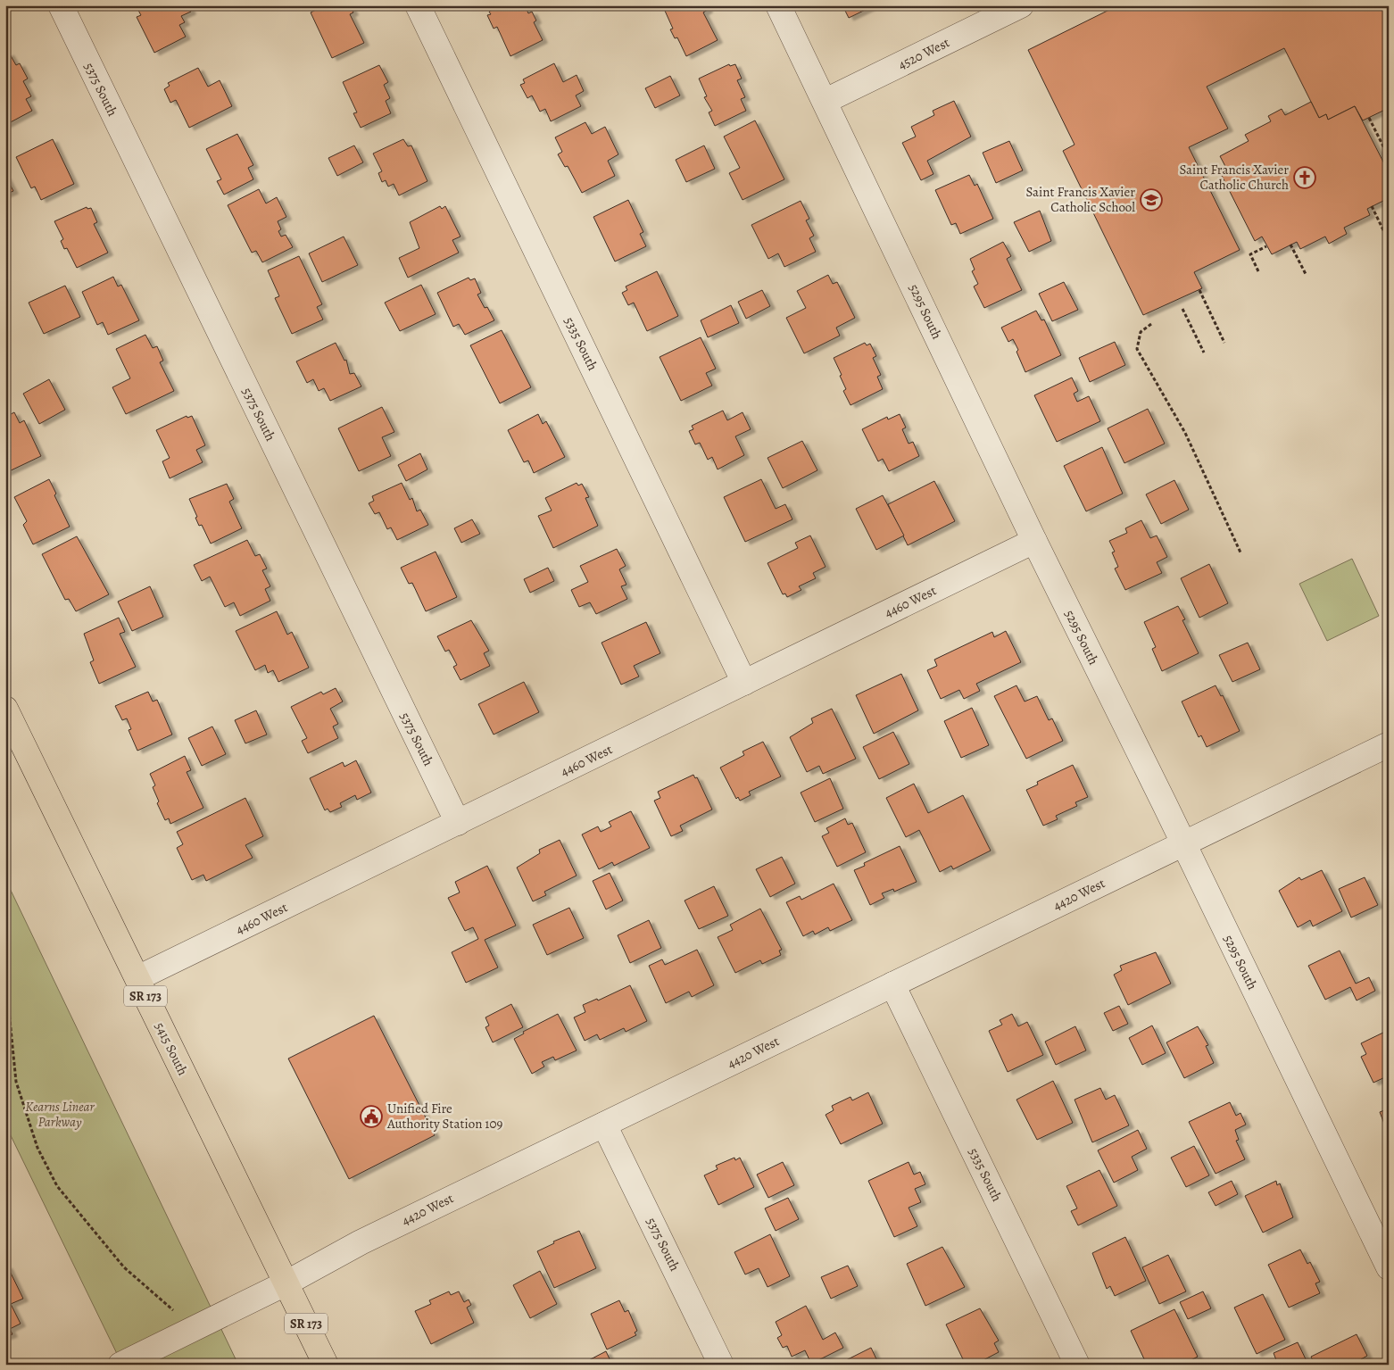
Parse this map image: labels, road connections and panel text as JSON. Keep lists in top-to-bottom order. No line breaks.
{"streets":{"main road":["SR 173","5415 South"],"street":["4520 West","5375 South","5295 South","5335 South","4460 West","4420 West"]},"crossings":[["4520 West","5295 South"],["5375 South","4460 West"],["5375 South","4420 West"],["5295 South","4460 West"],["5295 South","4420 West"],["5335 South","4460 West"],["5335 South","4420 West"],["4460 West","5415 South"],["4420 West","5415 South"]],"parks":["Kearns Linear Parkway"],"places":{"church":["Saint Francis Xavier Catholic Church"],"school or university":["Saint Francis Xavier Catholic School"],"public building":["Unified Fire Authority Station 109"]}}
